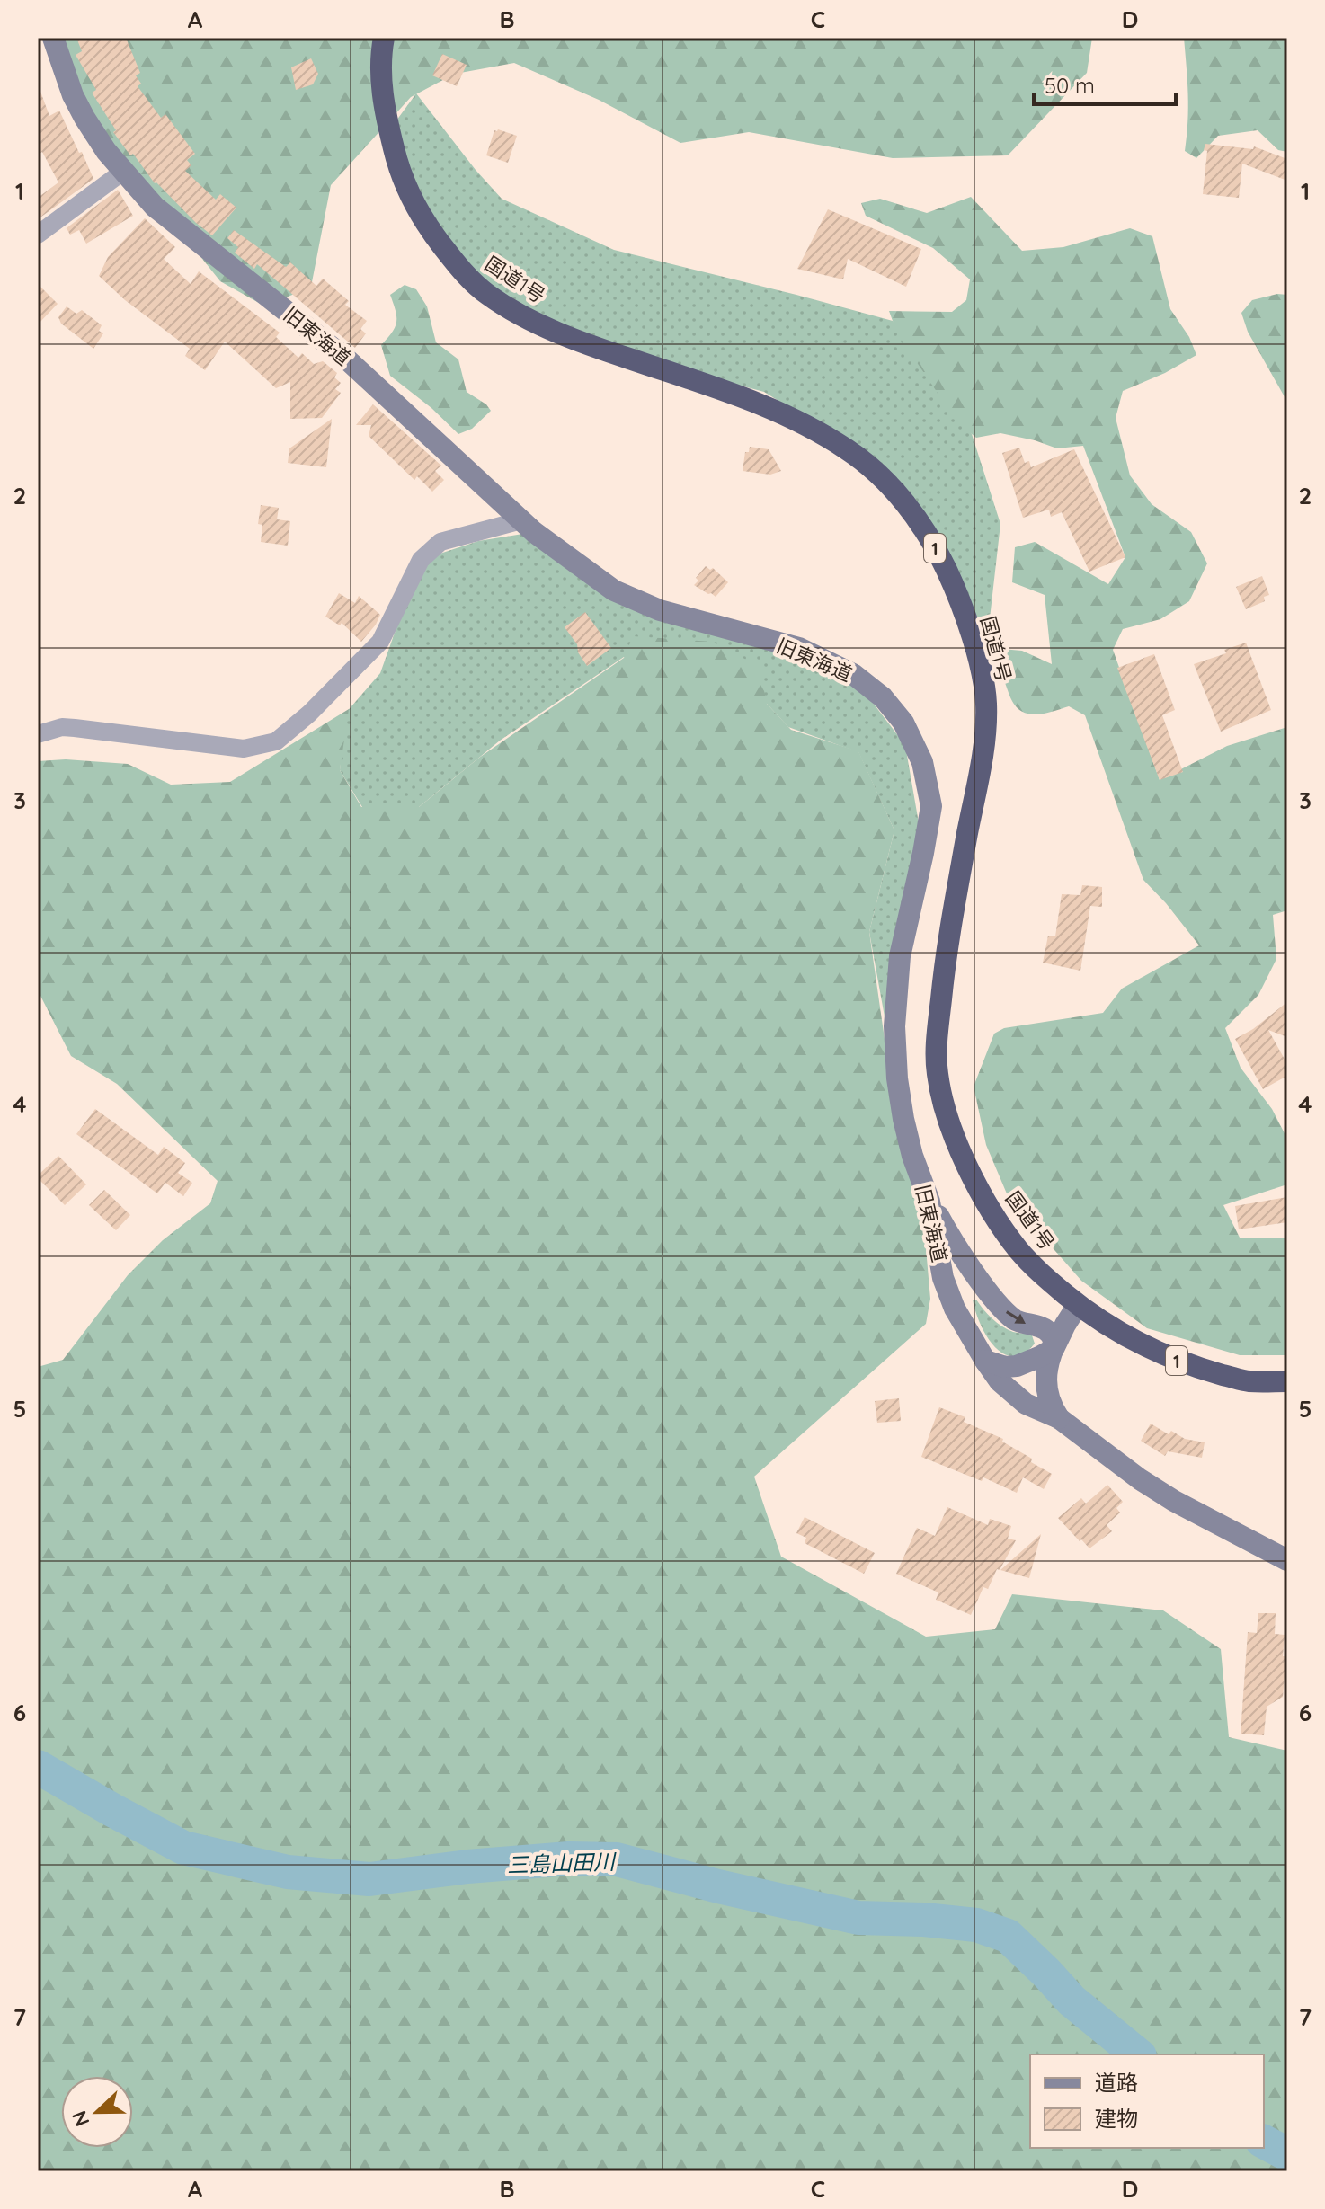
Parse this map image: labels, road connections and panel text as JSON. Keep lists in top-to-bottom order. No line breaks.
{"streets":{"highway":["国道1号","1"],"street":["旧東海道"]},"water":["三島山田川"],"legend":["道路","建物"],"scale_bar":"50 m","north":"left","grid":{"columns":["A","B","C","D"],"rows":["1","2","3","4","5","6","7"]}}
